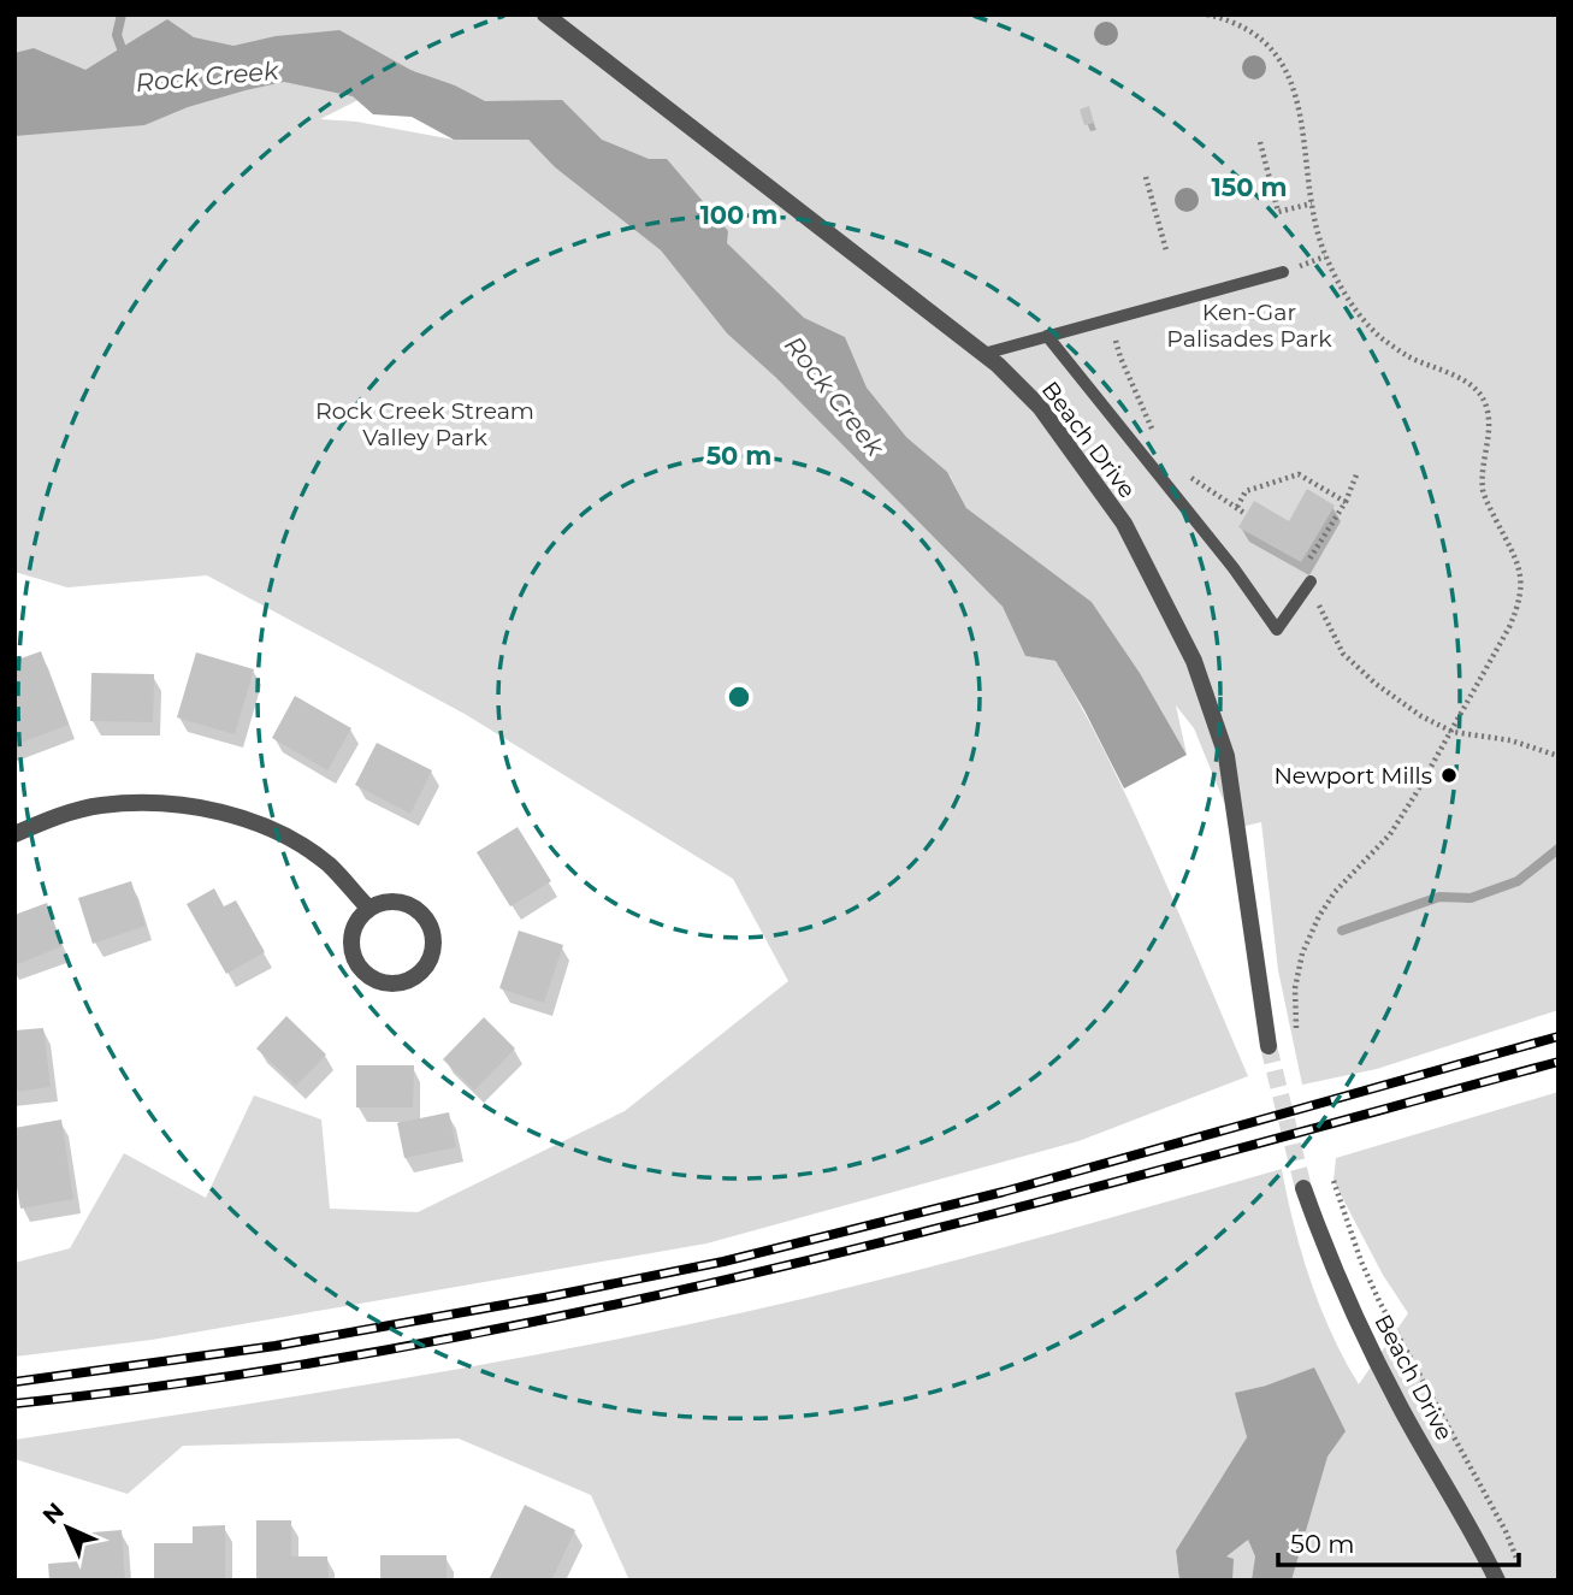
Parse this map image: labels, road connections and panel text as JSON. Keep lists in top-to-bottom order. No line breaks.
{"streets":{"street":["Beach Drive"]},"water":["Rock Creek"],"parks":["Ken-Gar Palisades Park","Rock Creek Stream Valley Park"],"places":["Newport Mills"],"scale_bar":"50 m","north":"top left","rings":["150 m","100 m","50 m"]}
